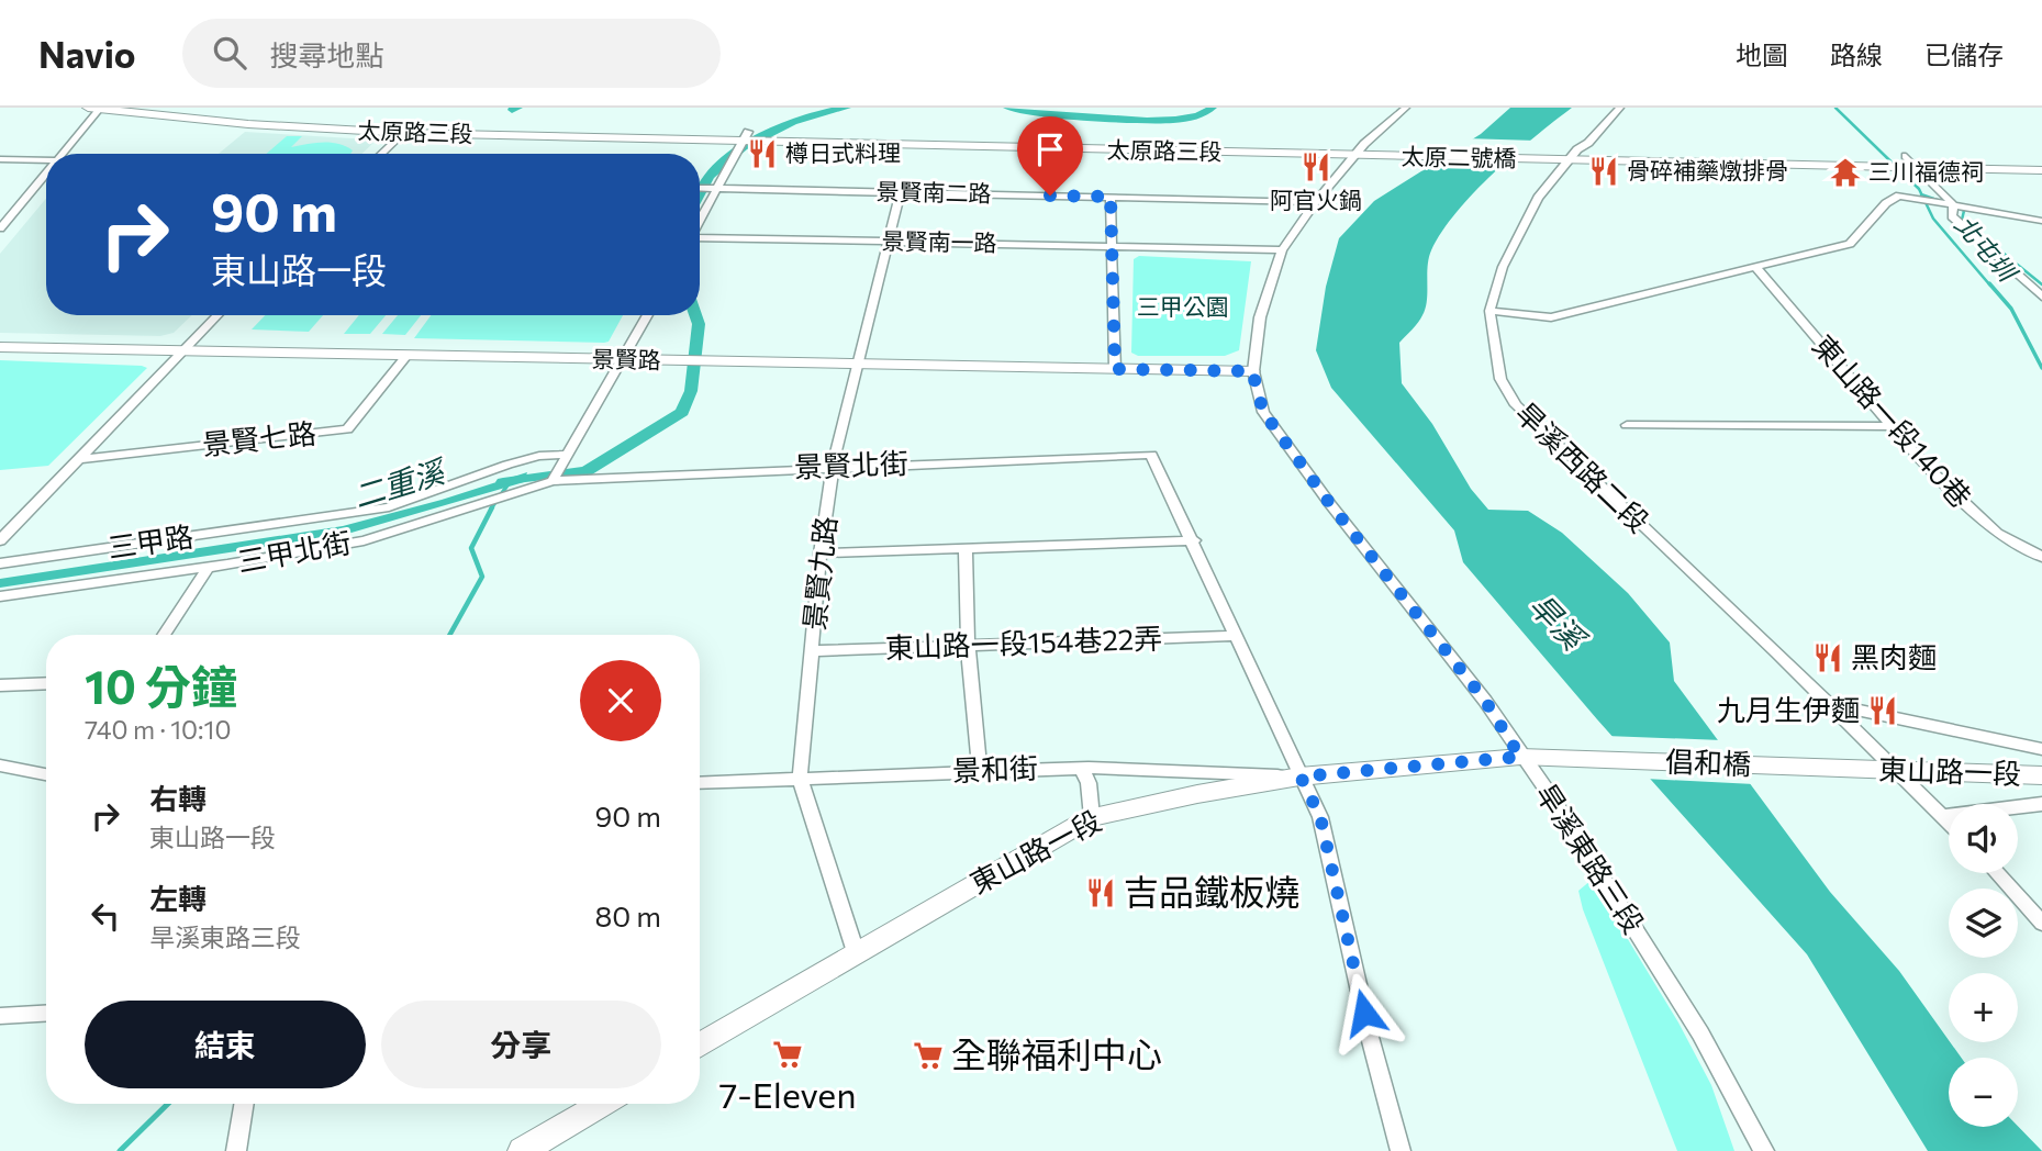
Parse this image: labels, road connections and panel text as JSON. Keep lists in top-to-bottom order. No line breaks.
{"streets":{"main road":["太原路三段","太原二號橋","倡和橋","東山路一段"],"street":["景賢南二路","景賢南一路","景賢路","東山路一段140巷","景賢七路","景賢北街","旱溪西路二段","三甲路","三甲北街","景賢九路","東山路一段154巷22弄","景和街","旱溪東路三段"]},"crossings":[["太原路三段","太原二號橋"],["太原路三段","旱溪東路三段"],["太原二號橋","旱溪西路二段"],["太原二號橋","旱溪東路三段"],["景賢南二路","景賢九路"],["景賢南二路","旱溪東路三段"],["景賢南一路","景賢九路"],["景賢南一路","旱溪東路三段"],["景賢路","景賢七路"],["景賢路","景賢九路"],["景賢路","旱溪東路三段"],["景賢北街","三甲北街"],["景賢北街","景賢九路"],["旱溪西路二段","東山路一段"],["景賢九路","東山路一段154巷22弄"],["景賢九路","景和街"],["倡和橋","東山路一段"],["景和街","東山路一段"],["東山路一段","旱溪東路三段"]],"water":["北屯圳","二重溪","旱溪"],"parks":["三甲公園"],"places":{"restaurant":["樽日式料理","阿官火鍋","骨碎補藥燉排骨","黑肉麵","九月生伊麵","吉品鐵板燒"],"temple":["三川福德祠"],"supermarket":["7-Eleven","全聯福利中心"]},"page":{"header":"Navio","search":"搜尋地點","nav":["地圖","路線","已儲存"],"turn":["90 m","東山路一段"],"heading":["10 分鐘","740 m · 10:10"],"list":[{"name":"右轉","note":"東山路一段","value":"90 m"},{"name":"左轉","note":"旱溪東路三段","value":"80 m"}],"map_buttons":["+","−"],"buttons":["結束","分享"]}}
